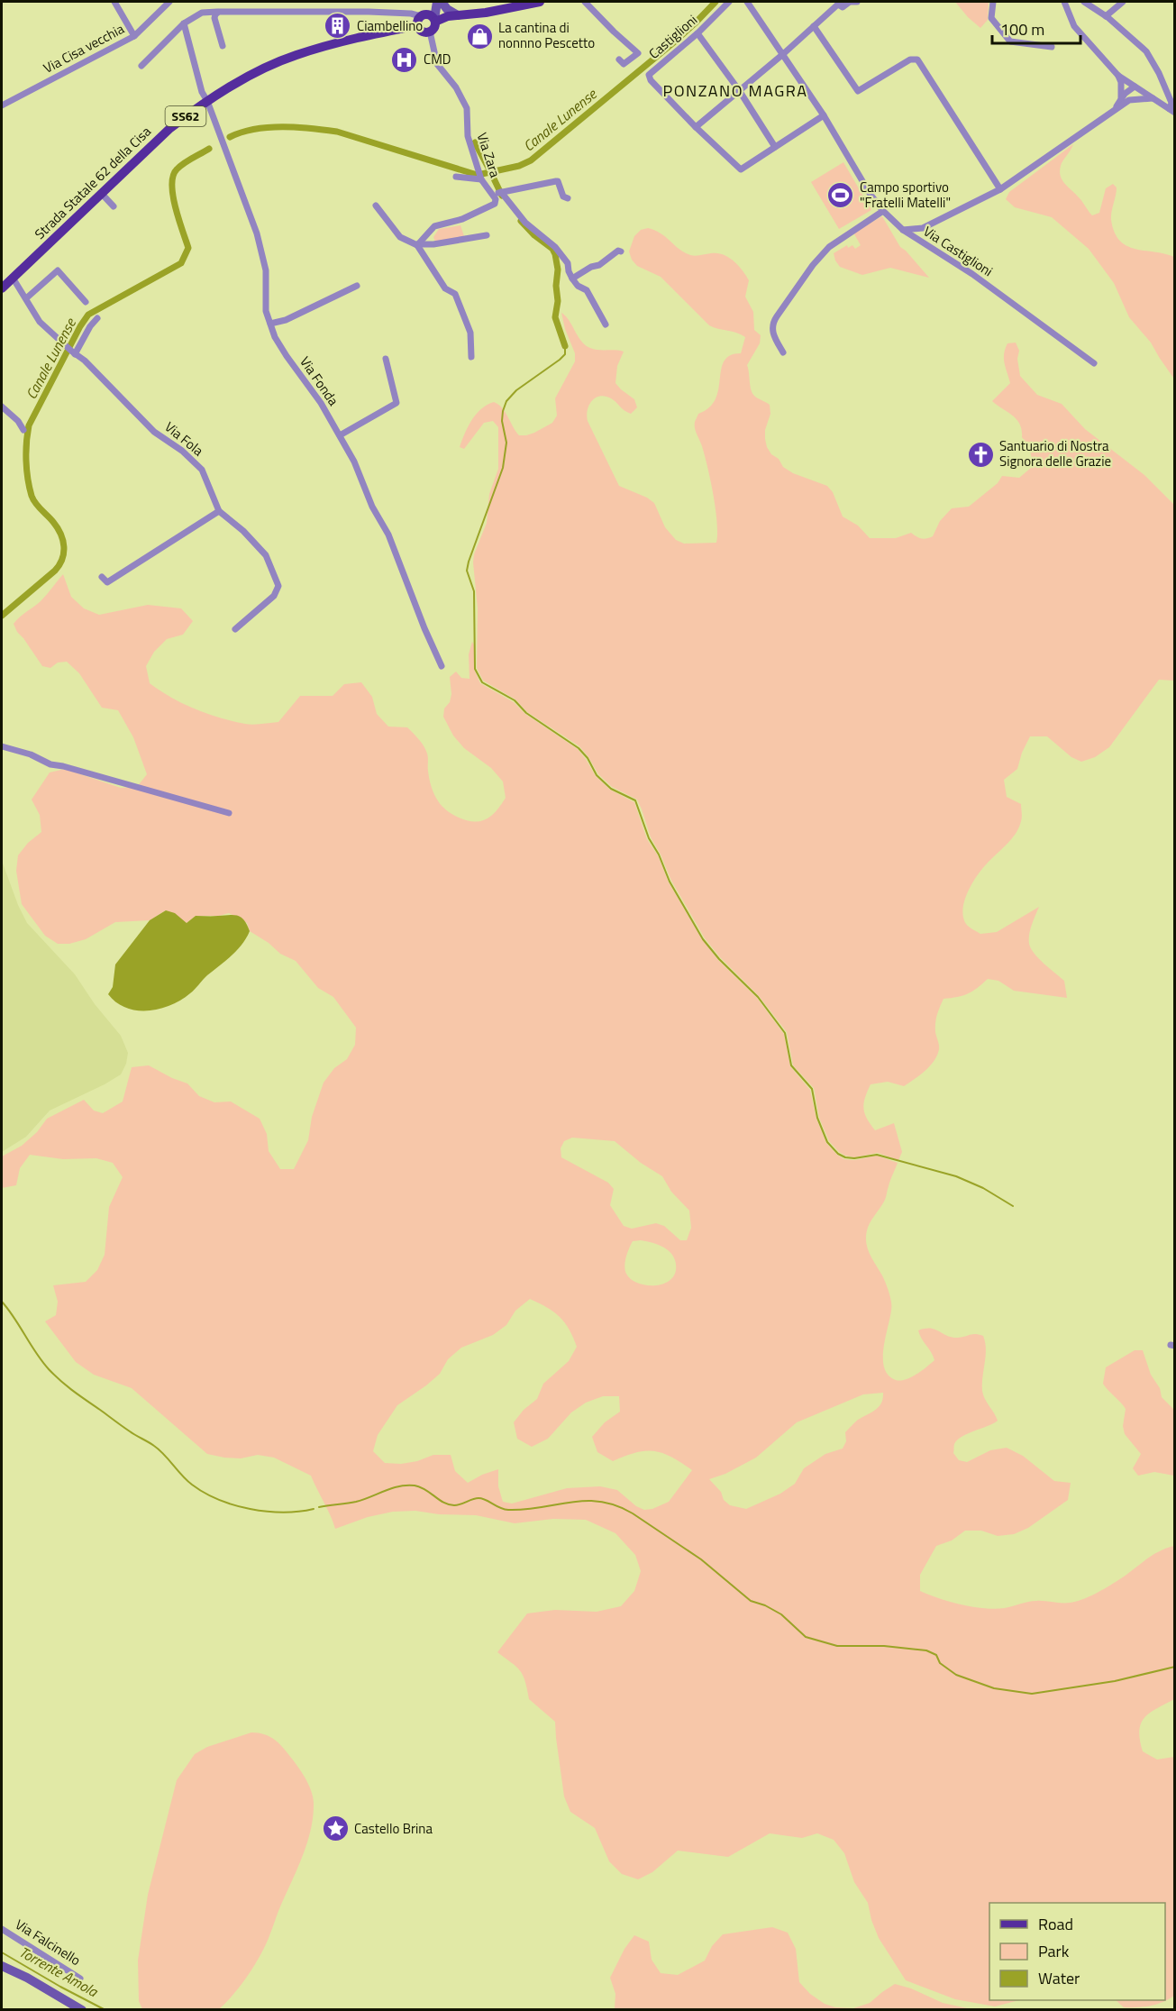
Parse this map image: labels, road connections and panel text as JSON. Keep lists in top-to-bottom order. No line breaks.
{"streets":{"main road":["SS62","Strada Statale 62 della Cisa"],"street":["Castiglioni","Via Cisa vecchia","Via Zara","Via Castiglioni","Via Fonda","Via Fola","Via Falcinello"]},"crossings":[["Strada Statale 62 della Cisa","Via Fonda"],["Strada Statale 62 della Cisa","Via Fola"]],"districts":["PONZANO MAGRA"],"water":["Canale Lunense","Torrente Amola"],"places":{"building":["Ciambellino"],"shop":["La cantina di nonnno Pescetto"],"hospital":["CMD"],"sports":["Campo sportivo \"Fratelli Matelli\""],"church":["Santuario di Nostra Signora delle Grazie"],"place":["Castello Brina"]},"legend":["Road","Park","Water"],"scale_bar":"100 m"}
